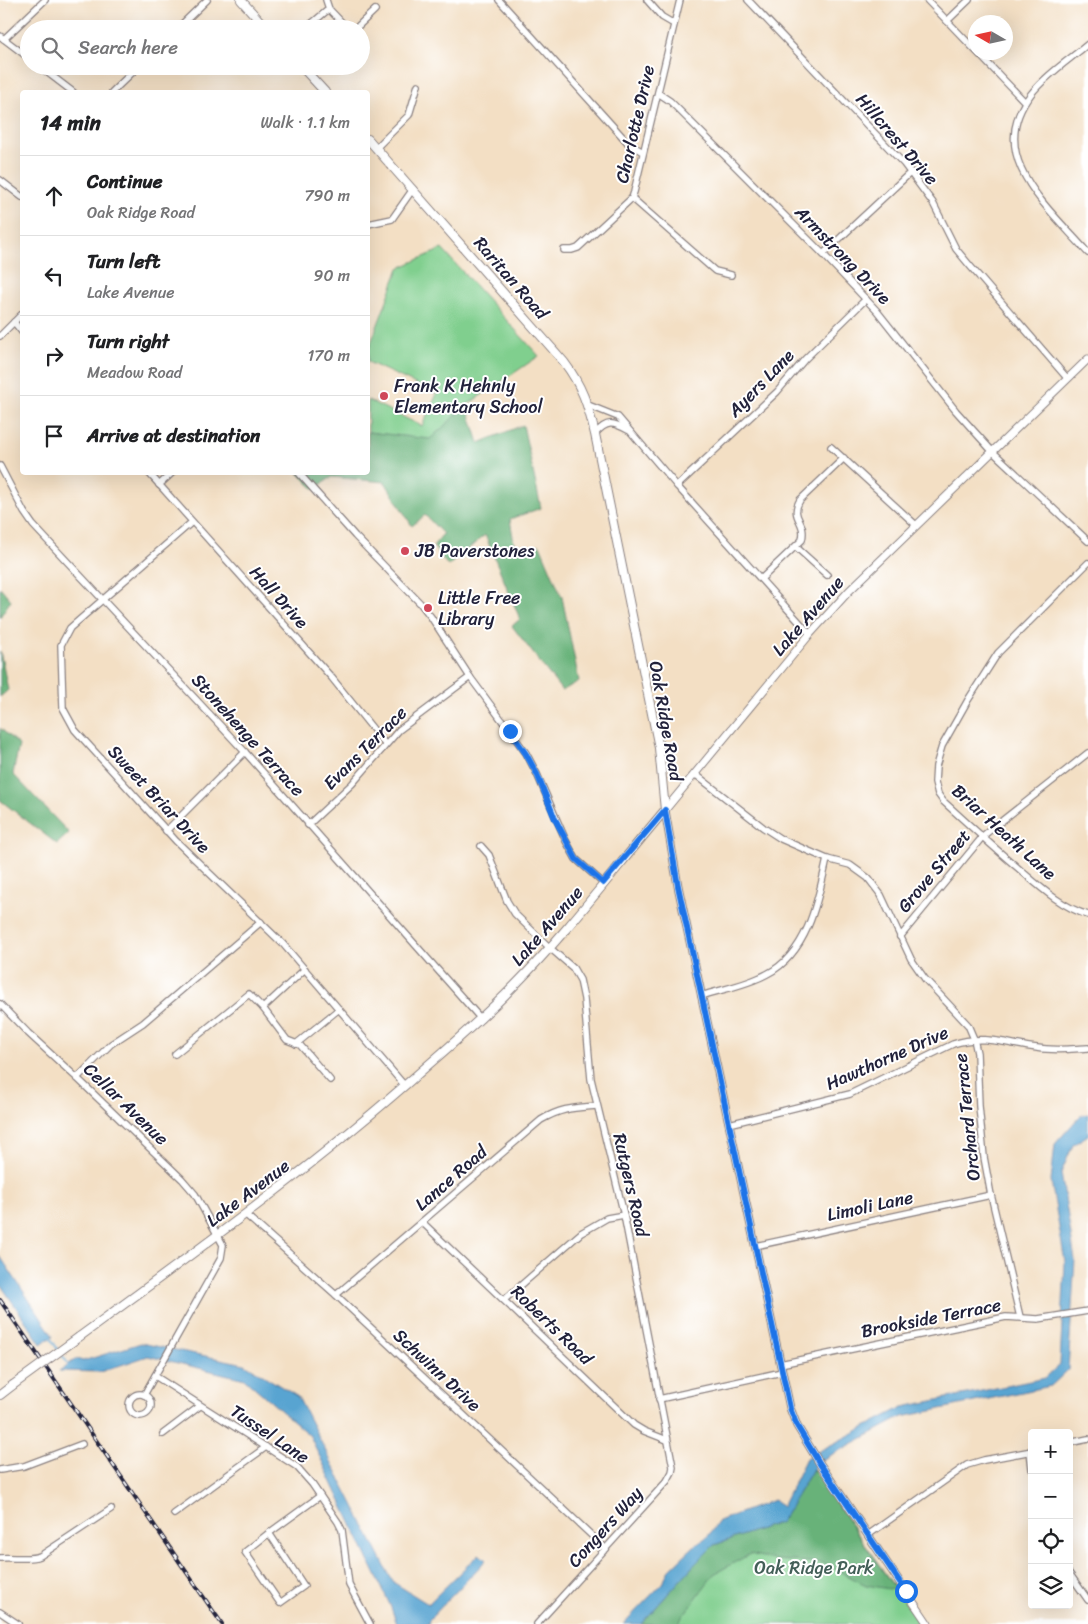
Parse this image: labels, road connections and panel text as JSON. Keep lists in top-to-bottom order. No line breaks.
{"streets":{"main road":["Raritan Road","Lake Avenue","Oak Ridge Road"],"street":["Charlotte Drive","Hillcrest Drive","Armstrong Drive","Ayers Lane","Hall Drive","Stonehenge Terrace","Evans Terrace","Sweet Briar Drive","Briar Heath Lane","Grove Street","Hawthorne Drive","Cellar Avenue","Orchard Terrace","Lance Road","Rutgers Road","Limoli Lane","Brookside Terrace","Roberts Road","Schwinn Drive","Tussel Lane","Congers Way"]},"crossings":[["Charlotte Drive","Armstrong Drive"],["Hillcrest Drive","Lake Avenue"],["Armstrong Drive","Ayers Lane"],["Armstrong Drive","Lake Avenue"],["Raritan Road","Oak Ridge Road"],["Hall Drive","Evans Terrace"],["Hall Drive","Sweet Briar Drive"],["Lake Avenue","Oak Ridge Road"],["Lake Avenue","Stonehenge Terrace"],["Lake Avenue","Sweet Briar Drive"],["Lake Avenue","Cellar Avenue"],["Lake Avenue","Orchard Terrace"],["Lake Avenue","Rutgers Road"],["Lake Avenue","Schwinn Drive"],["Oak Ridge Road","Hawthorne Drive"],["Oak Ridge Road","Limoli Lane"],["Oak Ridge Road","Brookside Terrace"],["Stonehenge Terrace","Evans Terrace"],["Stonehenge Terrace","Sweet Briar Drive"],["Briar Heath Lane","Grove Street"],["Grove Street","Orchard Terrace"],["Hawthorne Drive","Orchard Terrace"],["Orchard Terrace","Limoli Lane"],["Orchard Terrace","Brookside Terrace"],["Lance Road","Rutgers Road"],["Lance Road","Roberts Road"],["Lance Road","Schwinn Drive"],["Rutgers Road","Brookside Terrace"],["Rutgers Road","Roberts Road"],["Rutgers Road","Congers Way"],["Roberts Road","Congers Way"],["Schwinn Drive","Congers Way"]],"parks":["Oak Ridge Park"],"places":["Frank K Hehnly Elementary School","JB Paverstones","Little Free Library"],"north":"left","page":{"search":"Search here","heading":["14 min","Walk · 1.1 km"],"list":[["Continue","Oak Ridge Road","790 m"],["Turn left","Lake Avenue","90 m"],["Turn right","Meadow Road","170 m"],"Arrive at destination"],"map_buttons":["+","−"]}}
